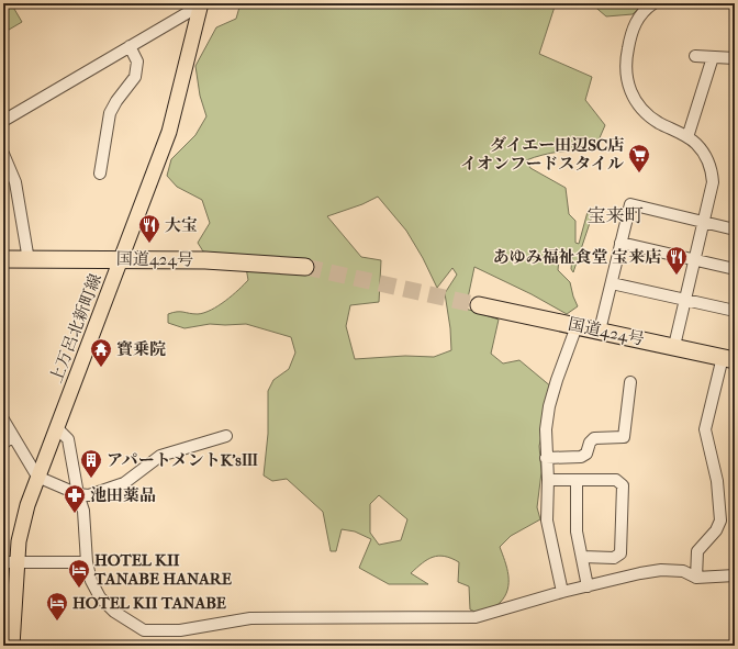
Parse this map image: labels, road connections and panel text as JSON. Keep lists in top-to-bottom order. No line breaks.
{"streets":{"highway":["国道424号"],"main road":["上万呂北新町線"]},"crossings":[["国道424号","上万呂北新町線"]],"districts":["宝来町"],"places":{"supermarket":["ダイエー田辺SC店 イオンフードスタイル"],"restaurant":["大宝","あゆみ福祉食堂 宝来店"],"temple":["寳乗院"],"building":["アパートメントK'sⅢ"],"pharmacy":["池田薬品"],"hotel":["HOTEL KII TANABE HANARE","HOTEL KII TANABE"]}}
